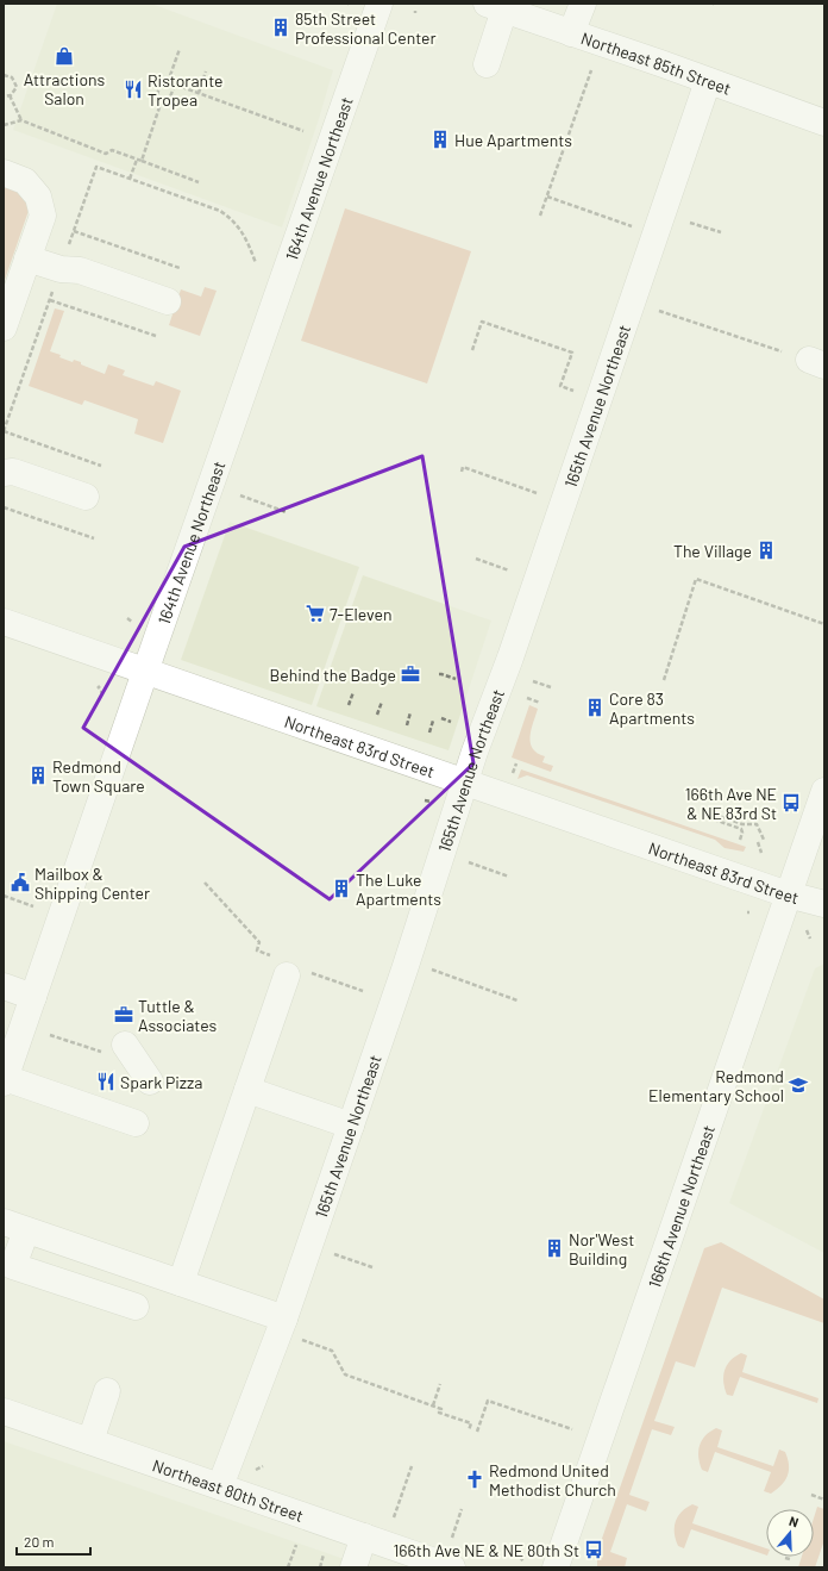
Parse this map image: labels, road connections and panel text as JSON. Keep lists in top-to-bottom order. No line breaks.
{"streets":{"street":["Northeast 85th Street","164th Avenue Northeast","165th Avenue Northeast","Northeast 83rd Street","166th Avenue Northeast","Northeast 80th Street"]},"crossings":[["Northeast 85th Street","165th Avenue Northeast"],["164th Avenue Northeast","Northeast 83rd Street"],["165th Avenue Northeast","Northeast 83rd Street"],["165th Avenue Northeast","Northeast 80th Street"],["Northeast 83rd Street","166th Avenue Northeast"]],"places":{"building":["85th Street Professional Center","Hue Apartments","The Village","Core 83 Apartments","Redmond Town Square","The Luke Apartments","Nor'West Building"],"shop":["Attractions Salon"],"restaurant":["Ristorante Tropea","Spark Pizza"],"supermarket":["7-Eleven"],"office":["Behind the Badge","Tuttle & Associates"],"bus stop":["166th Ave NE & NE 83rd St","166th Ave NE & NE 80th St"],"public building":["Mailbox & Shipping Center"],"school or university":["Redmond Elementary School"],"church":["Redmond United Methodist Church"]},"scale_bar":"20 m","north":"top"}
